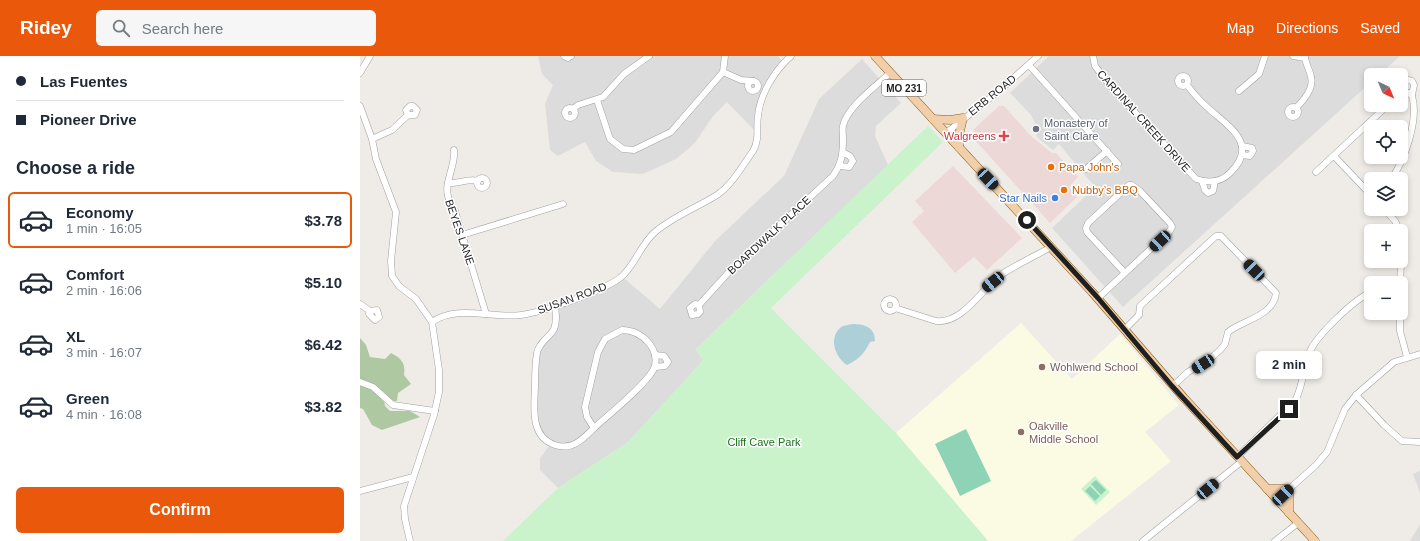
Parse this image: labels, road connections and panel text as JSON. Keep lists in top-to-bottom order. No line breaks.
{"streets":{"main road":["MO 231"],"street":["ERB ROAD","CARDINAL CREEK DRIVE","BEYES LANE","BOARDWALK PLACE","SUSAN ROAD"]},"crossings":[["MO 231","ERB ROAD"],["MO 231","BOARDWALK PLACE"],["BEYES LANE","SUSAN ROAD"]],"parks":["Cliff Cave Park"],"places":{"other":["Monastery of Saint Clare","Papa John's","Nubby’s BBQ","Star Nails","Wohlwend School","Oakville Middle School"],"health":["Walgreens"]},"north":"bottom right","page":{"header":"Ridey","search":"Search here","nav":["Map","Directions","Saved"],"banner":["Las Fuentes","Pioneer Drive"],"map_buttons":["+","−"],"heading":"Choose a ride","list":[{"name":"Economy","note":"1 min · 16:05","value":"$3.78"},{"name":"Comfort","note":"2 min · 16:06","value":"$5.10"},{"name":"XL","note":"3 min · 16:07","value":"$6.42"},{"name":"Green","note":"4 min · 16:08","value":"$3.82"}],"bubble":"2 min","buttons":"Confirm"}}
